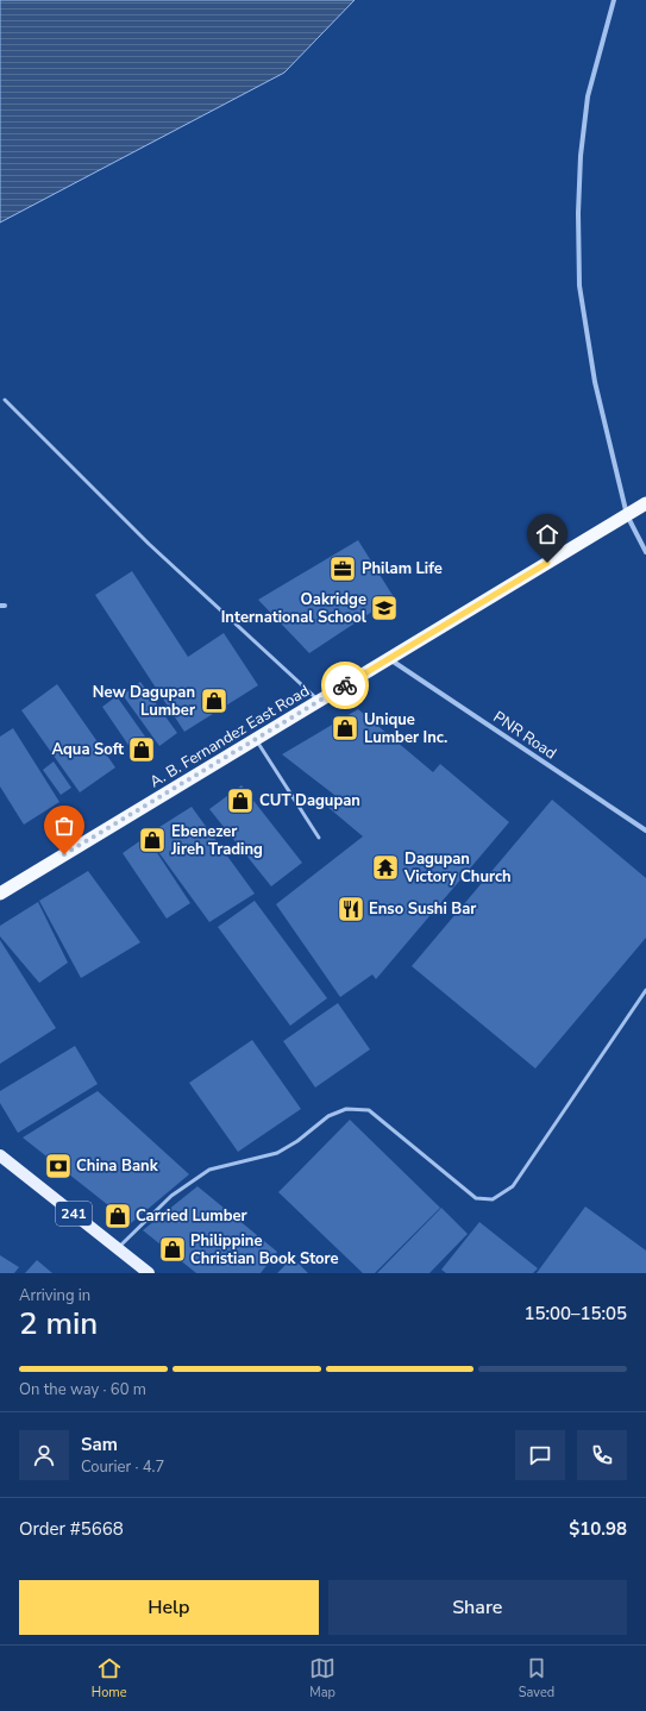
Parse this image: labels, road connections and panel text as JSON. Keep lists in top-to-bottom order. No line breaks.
{"streets":{"highway":["A. B. Fernandez East Road"],"main road":["241"],"street":["PNR Road"]},"crossings":[["PNR Road","A. B. Fernandez East Road"]],"places":{"office":["Philam Life"],"school or university":["Oakridge International School"],"shop":["New Dagupan Lumber","Unique Lumber Inc.","Aqua Soft","CUT Dagupan","Ebenezer Jireh Trading","Carried Lumber","Philippine Christian Book Store"],"temple":["Dagupan Victory Church"],"restaurant":["Enso Sushi Bar"],"bank":["China Bank"]},"page":{"heading":["2 min","Arriving in","15:00–15:05"],"panel":["Sam","Courier · 4.7","Order #5668","$10.98"],"bar":"On the way · 60 m","buttons":["Help","Share"],"tabs":["Home","Map","Saved"]}}
